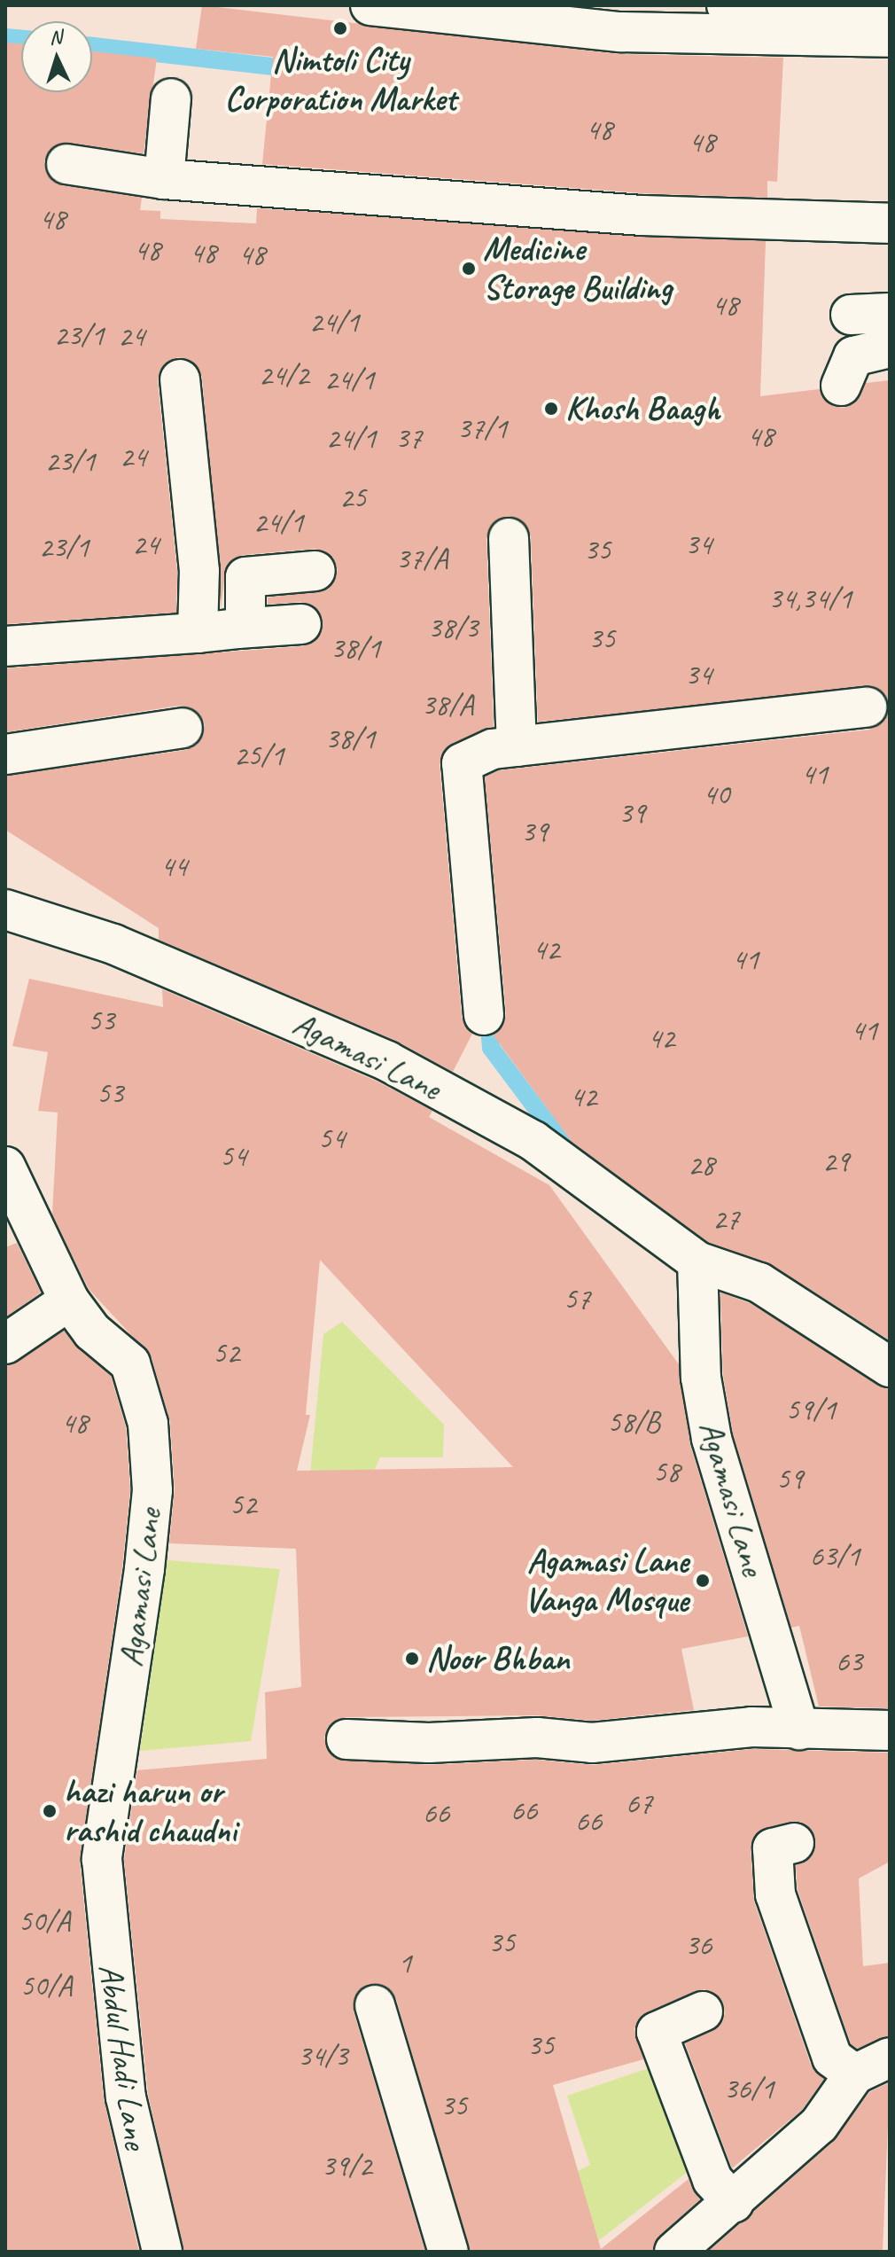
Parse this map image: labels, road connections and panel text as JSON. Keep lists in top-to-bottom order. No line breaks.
{"streets":{"main road":["Agamasi Lane","Abdul Hadi Lane"]},"crossings":[["Agamasi Lane","Abdul Hadi Lane"]],"places":["Nimtoli City Corporation Market","Medicine Storage Building","Khosh Baagh","Agamasi Lane Vanga Mosque","Noor Bhban","hazi harun or rashid chaudni"],"house_numbers":["48","48","48","48","48","48","48","24/1","23/1","24","24/2","24/1","37/1","48","24/1","37","24","23/1","25","24/1","24","34","23/1","35","37/A","34,34/1","38/3","35","38/1","34","38/A","38/1","25/1","41","40","39","39","44","42","41","53","41","42","53","42","54","54","29","28","27","57","52","59/1","58/B","48","58","59","52","63/1","63","67","66","66","66","50/A","35","36","1","50/A","35","34/3","36/1","35","39/2"],"north":"top"}
